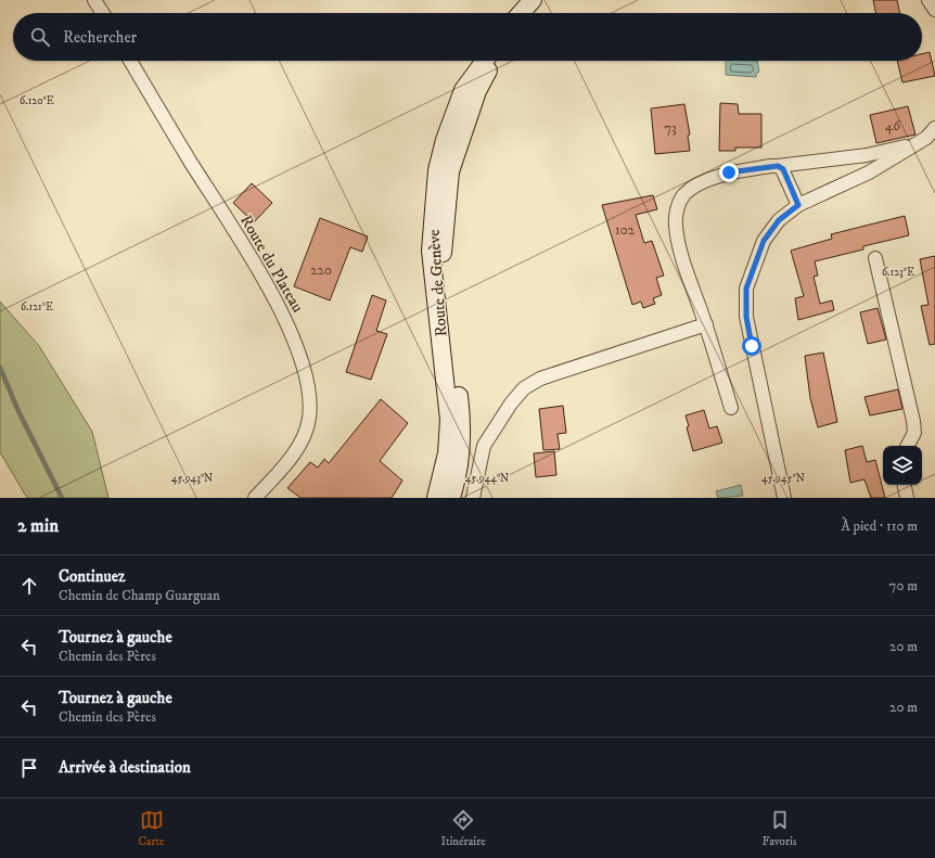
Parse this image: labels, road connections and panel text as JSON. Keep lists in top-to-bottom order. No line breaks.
{"streets":{"main road":["Route de Genève"],"street":["Route du Plateau"]},"house_numbers":["46","73","102","220"],"page":{"search":"Rechercher","heading":["2 min","À pied · 110 m"],"list":[["Continuez","Chemin de Champ Guarguan","70 m"],["Tournez à gauche","Chemin des Pères","20 m"],["Tournez à gauche","Chemin des Pères","20 m"],"Arrivée à destination"],"nav":["Carte","Itinéraire","Favoris"]},"coordinates":["6.120°E","6.123°E","6.121°E","45.943°N","45.944°N","45.945°N"]}
